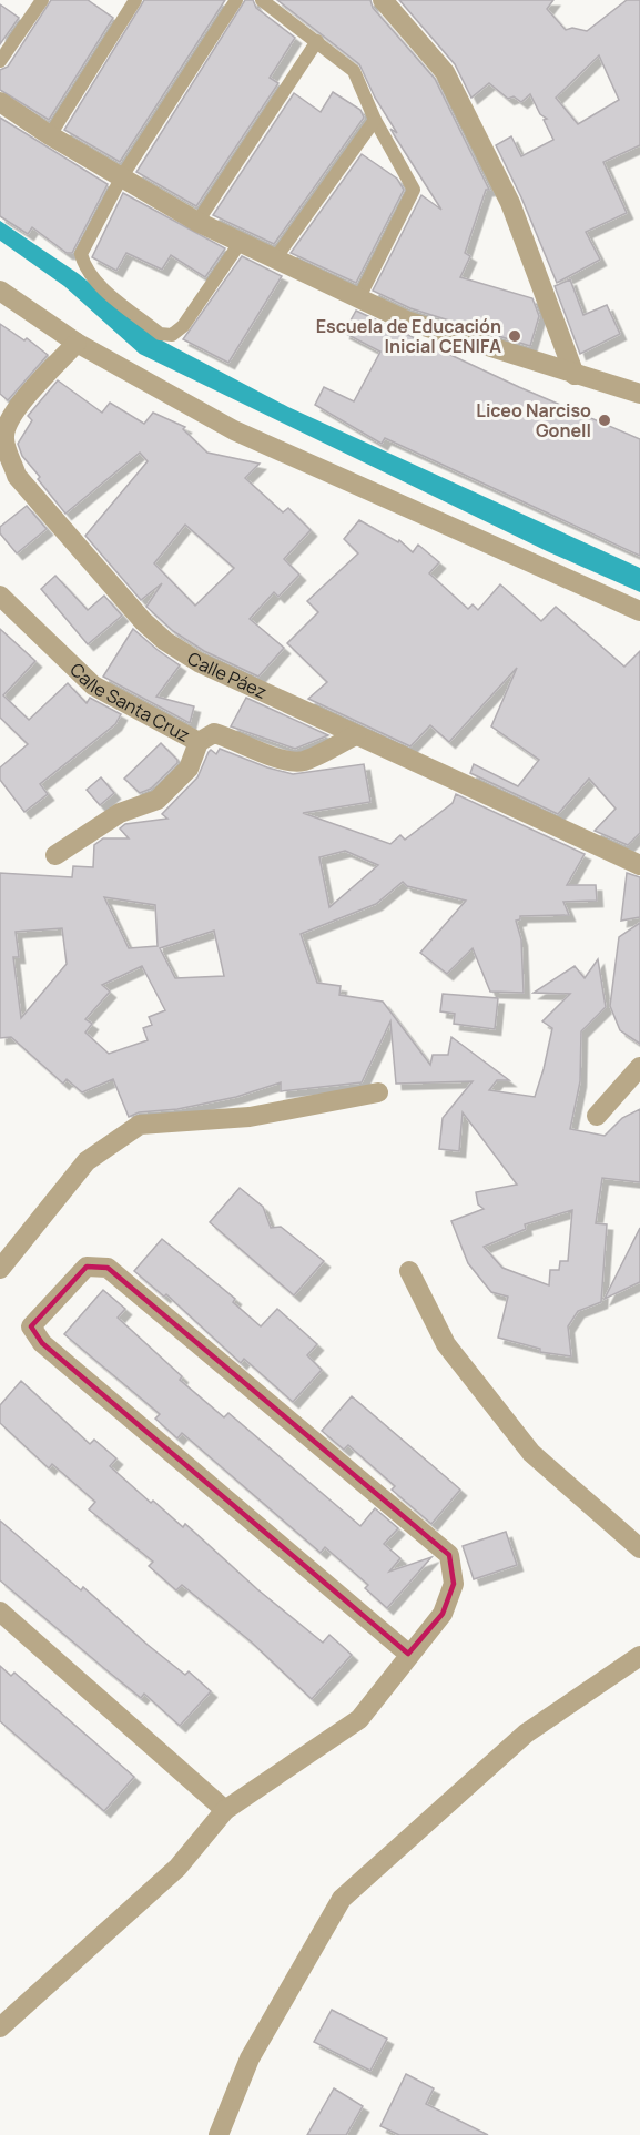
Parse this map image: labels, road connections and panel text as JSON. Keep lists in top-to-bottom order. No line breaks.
{"streets":{"street":["Calle Páez","Calle Santa Cruz"]},"crossings":[["Calle Páez","Calle Santa Cruz"]],"places":["Escuela de Educación Inicial CENIFA","Liceo Narciso Gonell"]}
